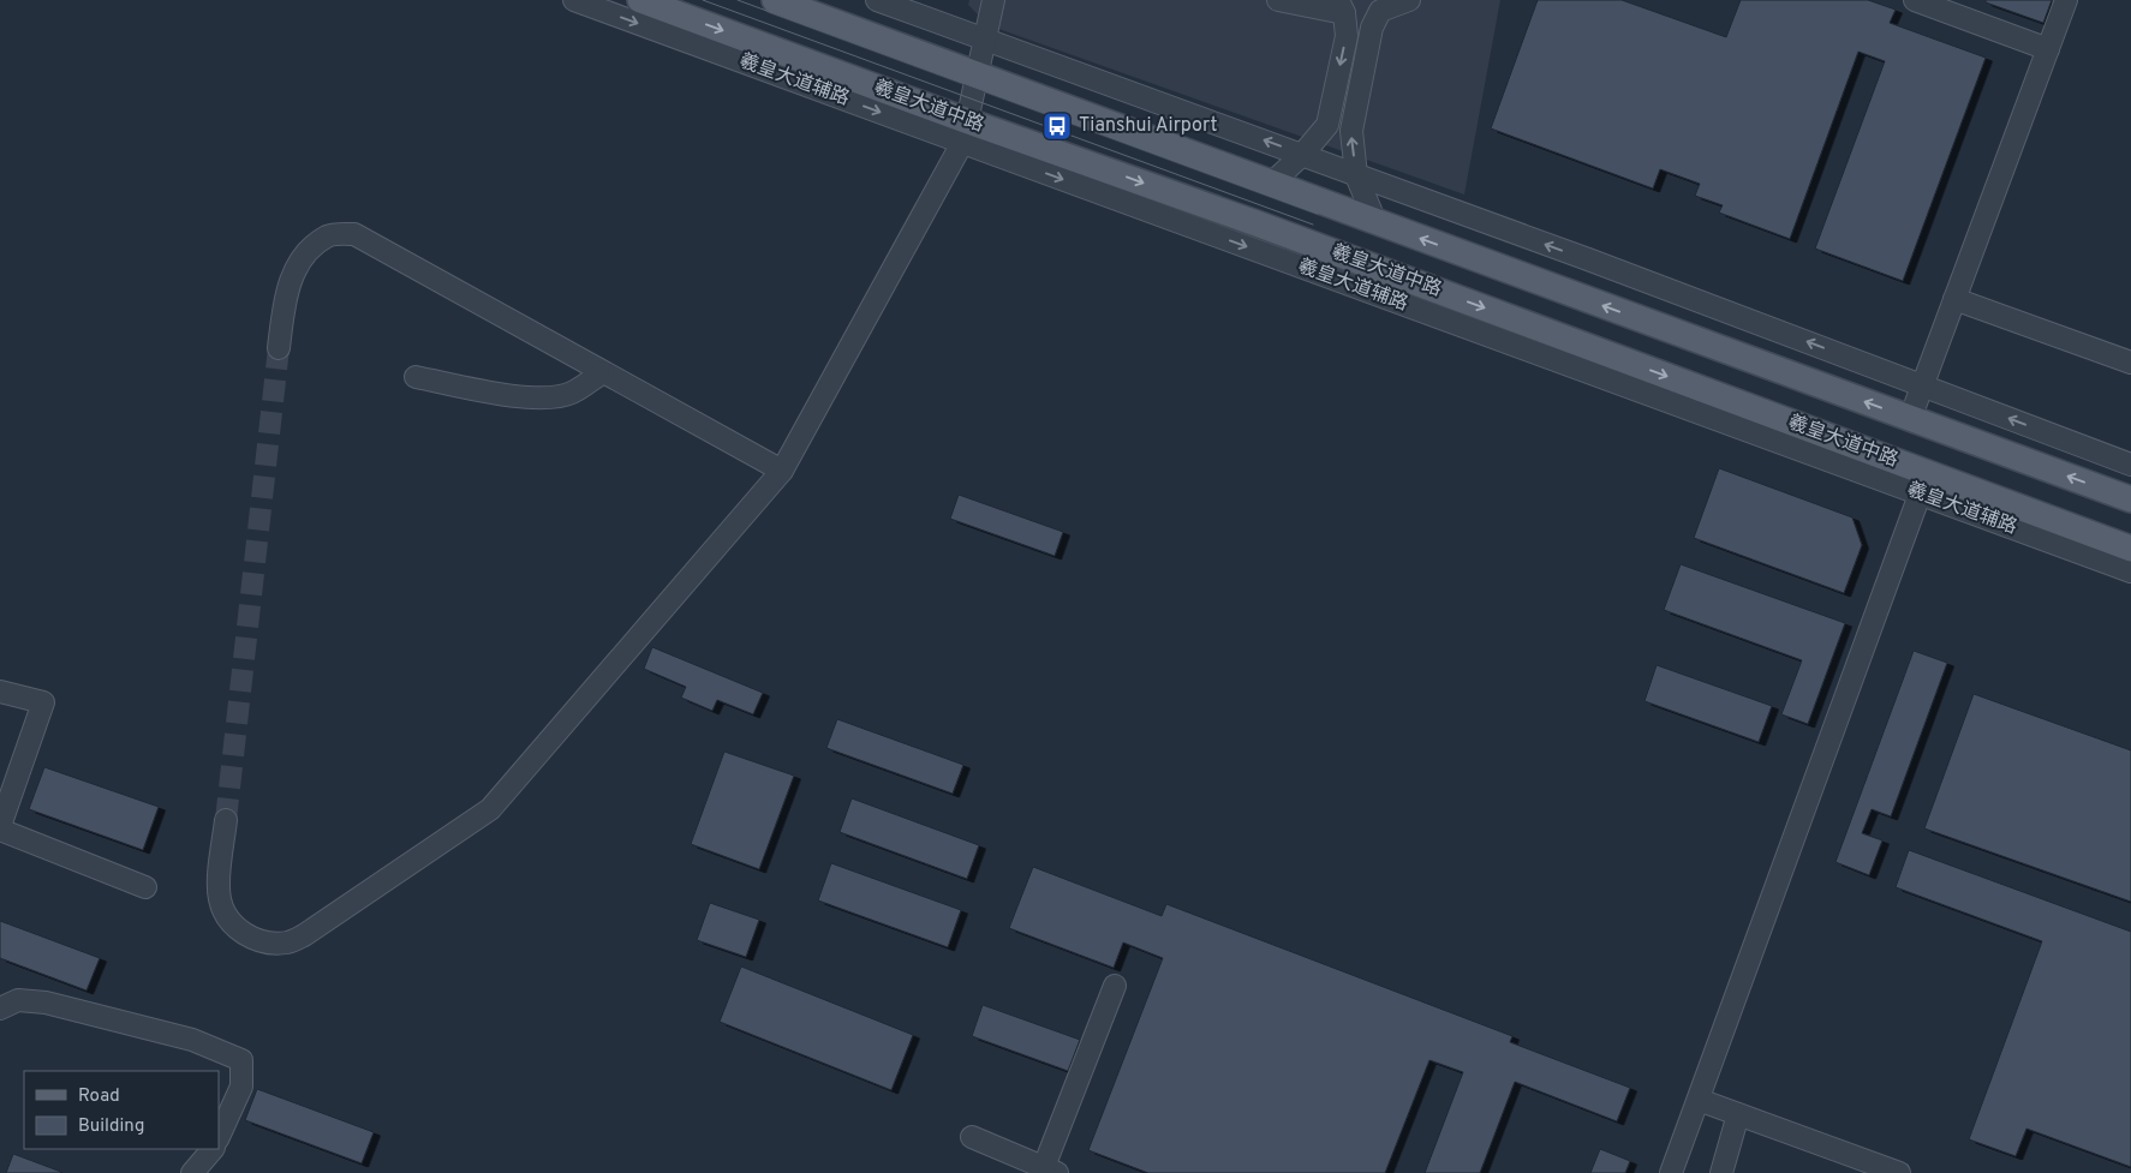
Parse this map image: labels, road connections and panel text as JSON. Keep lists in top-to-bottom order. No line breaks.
{"streets":{"main road":["羲皇大道中路"],"street":["羲皇大道辅路"]},"crossings":[["羲皇大道辅路","羲皇大道中路"]],"places":{"bus stop":["Tianshui Airport"]},"legend":["Road","Building"]}
